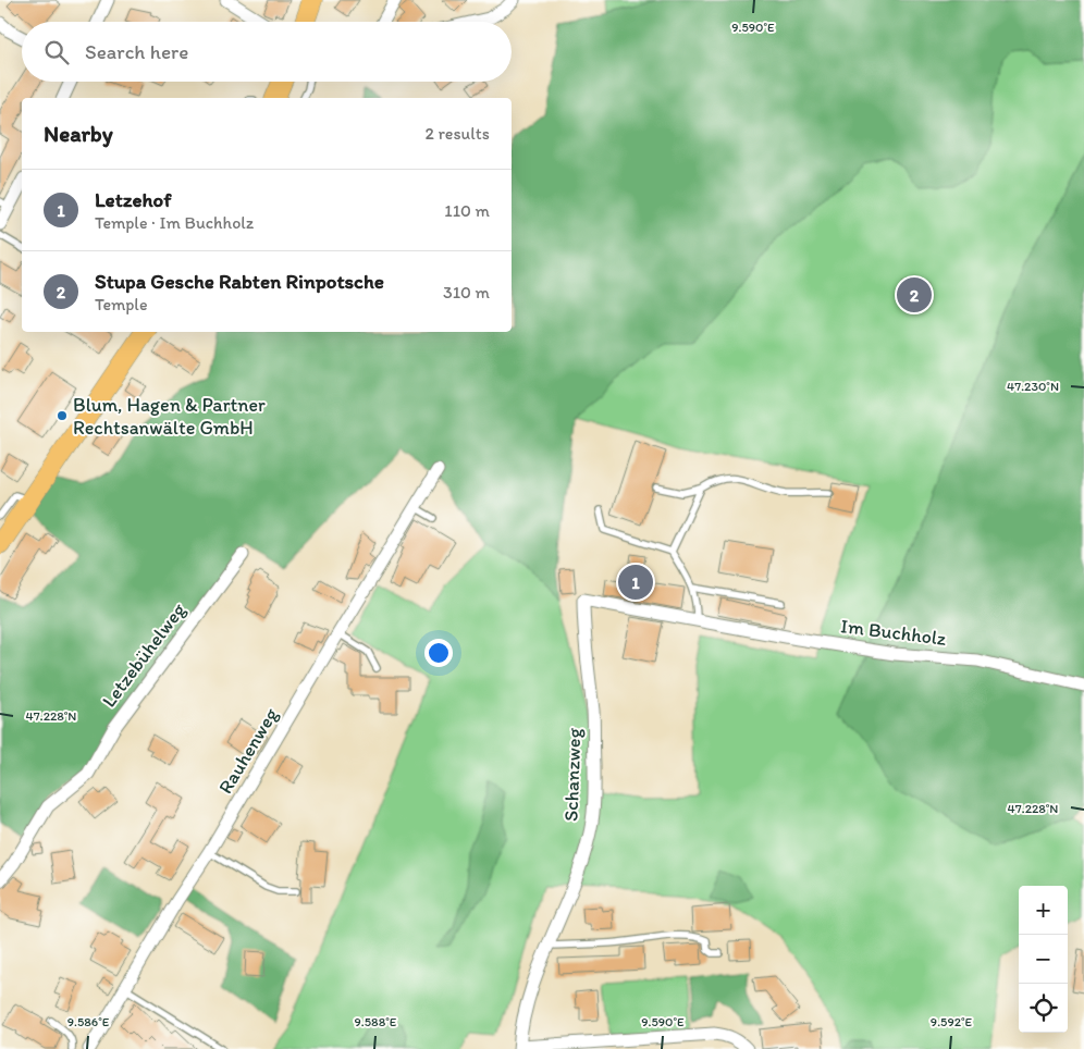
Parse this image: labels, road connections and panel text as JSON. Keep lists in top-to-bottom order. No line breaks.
{"streets":{"street":["Im Buchholz","Letzebühelweg","Rauhenweg","Schanzweg"]},"crossings":[["Im Buchholz","Schanzweg"]],"places":["Blum, Hagen & Partner Rechtsanwälte GmbH"],"page":{"search":"Search here","heading":["Nearby","2 results"],"list":[{"mark":"1","name":"Letzehof","note":"Temple · Im Buchholz","value":"110 m"},{"mark":"2","name":"Stupa Gesche Rabten Rinpotsche","note":"Temple","value":"310 m"}],"pins":["2","1"],"map_buttons":["+","−"]},"coordinates":["9.590°E","47.230°N","47.228°N","9.586°E","9.588°E","9.592°E"]}
